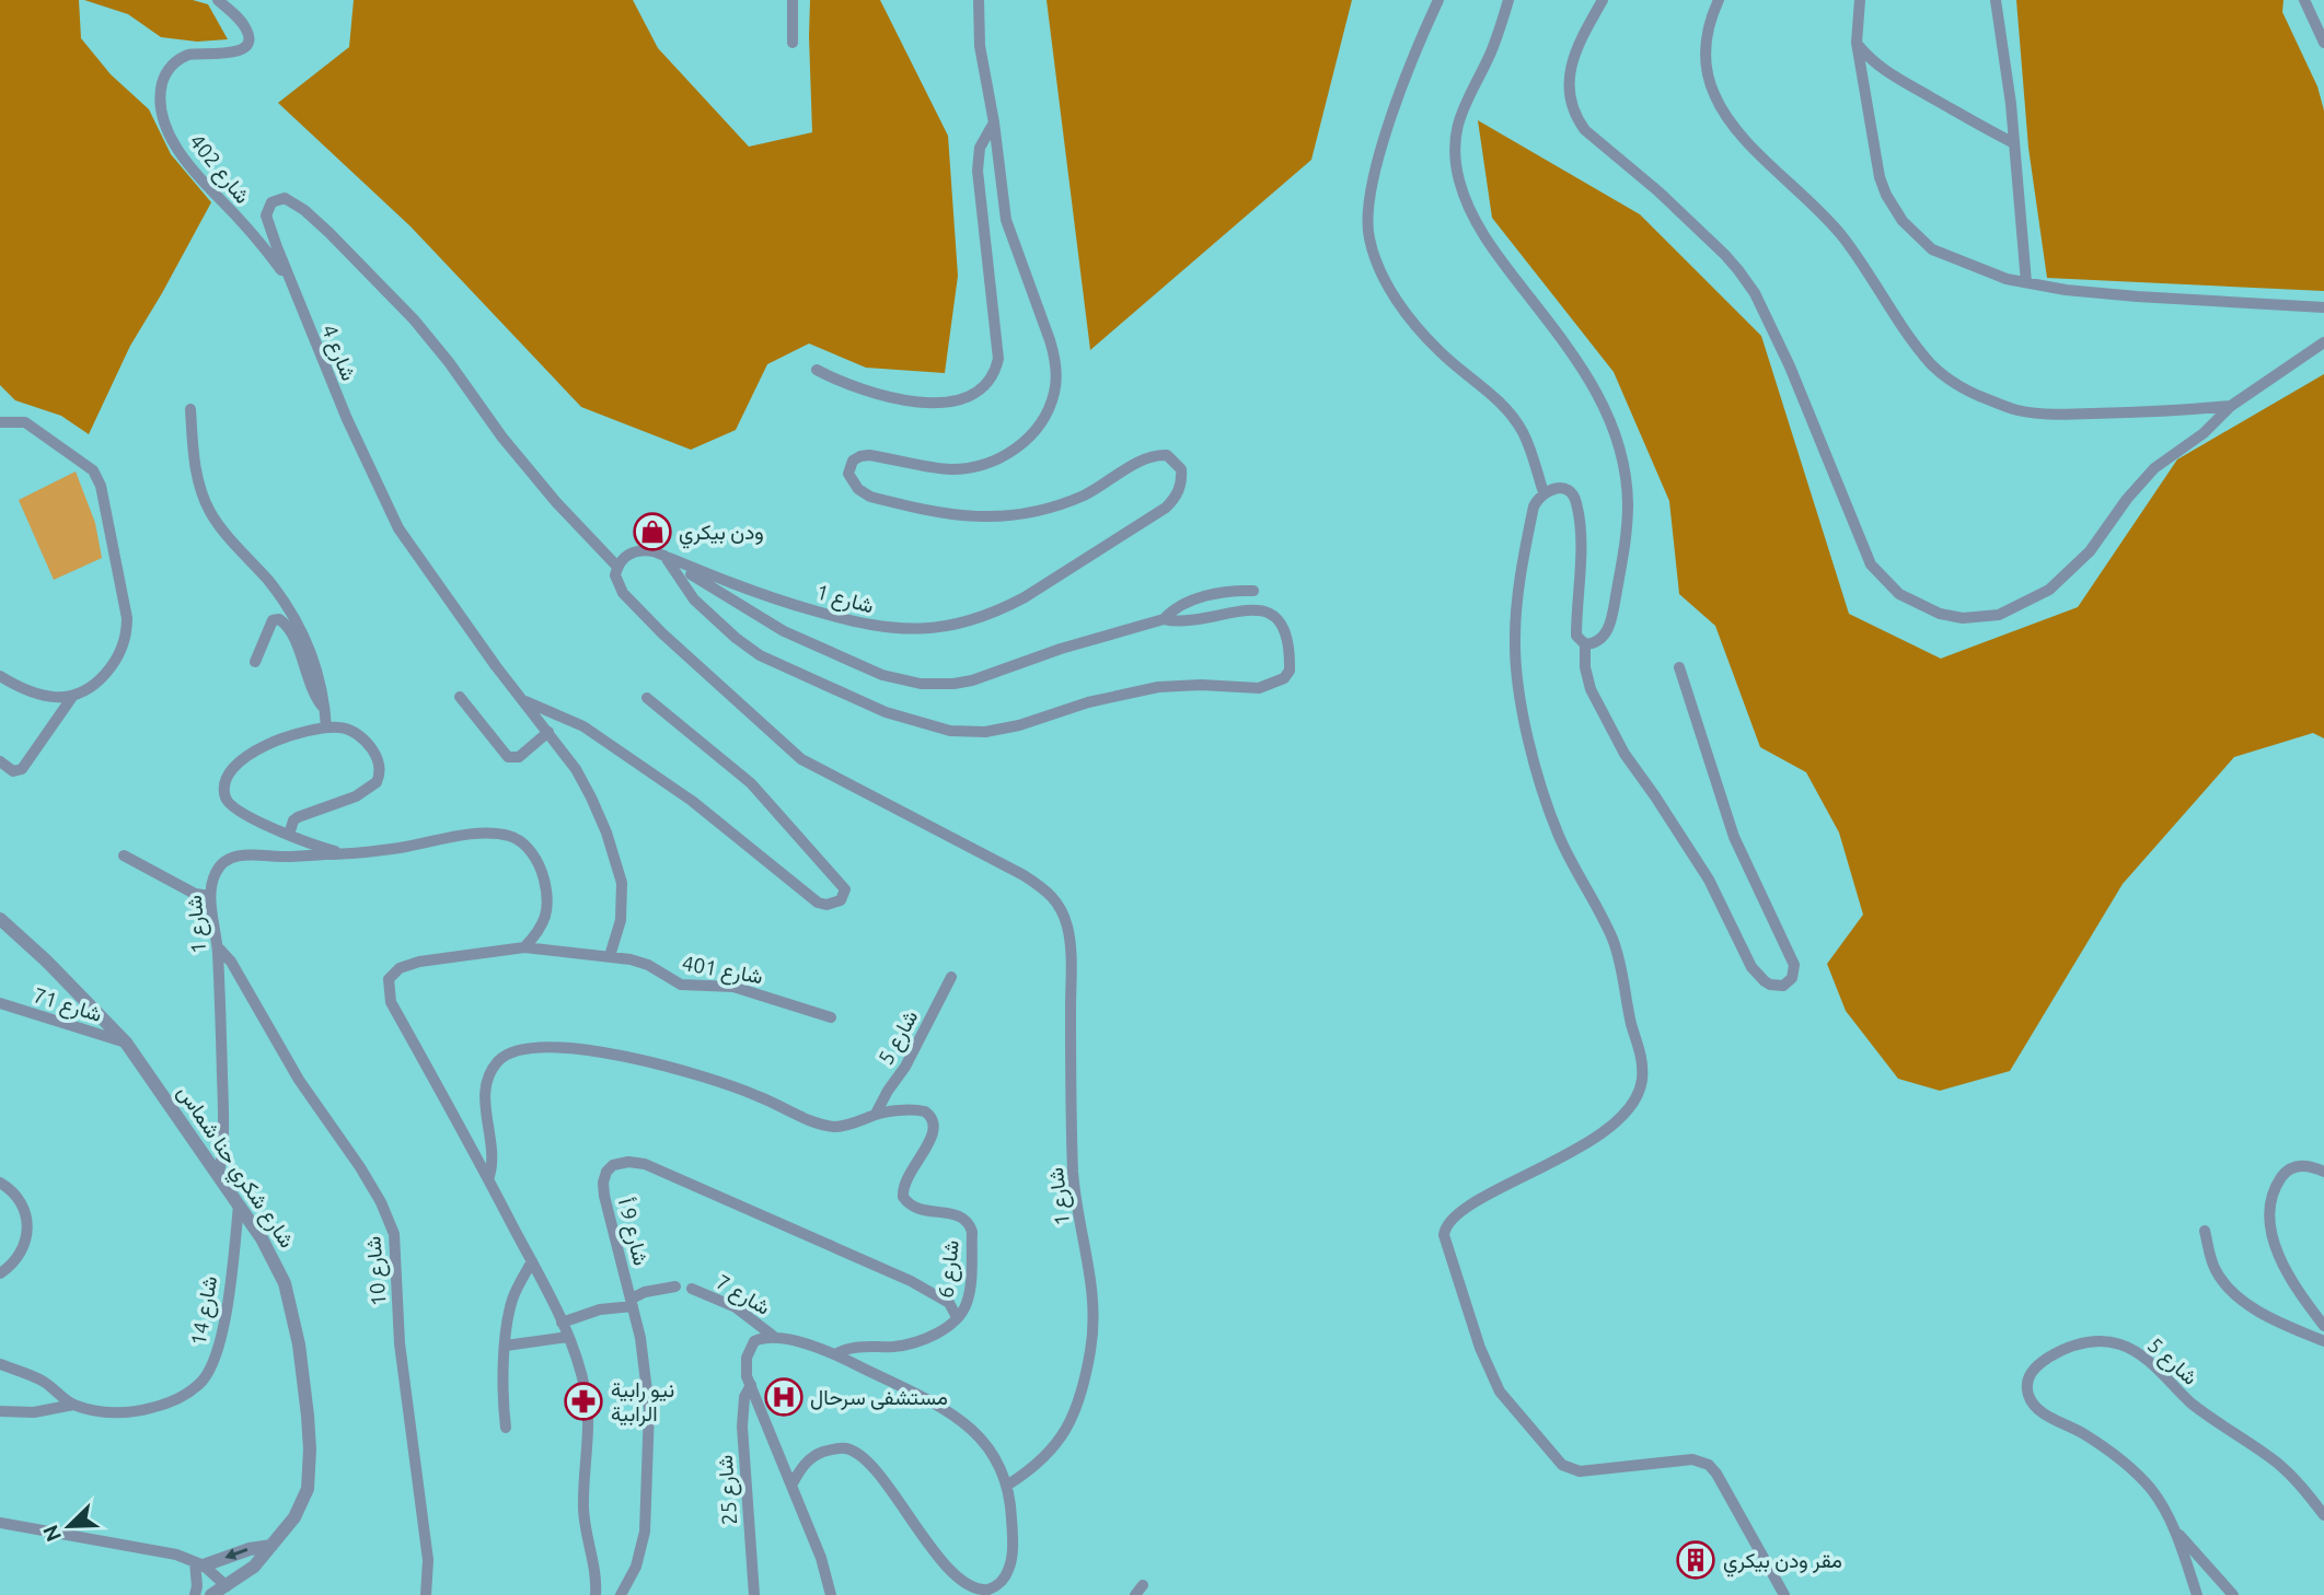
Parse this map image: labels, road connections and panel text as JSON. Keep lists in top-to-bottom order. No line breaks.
{"streets":{"street":["شارع 402","شارع 4","شارع 1","شارع 401","شارع 71","شارع 5","شارع شكري حنا شماس","شارع 9 أ","شارع 6","شارع 10","شارع 7","شارع 14","شارع 25"]},"crossings":[["شارع 402","شارع 4"],["شارع 4","شارع 1"],["شارع 4","شارع 401"],["شارع 1","شارع شكري حنا شماس"],["شارع 1","شارع 10"],["شارع 71","شارع شكري حنا شماس"],["شارع 5","شارع 6"],["شارع شكري حنا شماس","شارع 14"],["شارع 9 أ","شارع 6"]],"places":{"shop":["ودن بيكري"],"hospital":["مستشفى سرحال"],"pharmacy":["نيو رابية الرابية"],"building":["مقر ودن بيكري"]},"north":"bottom left"}
